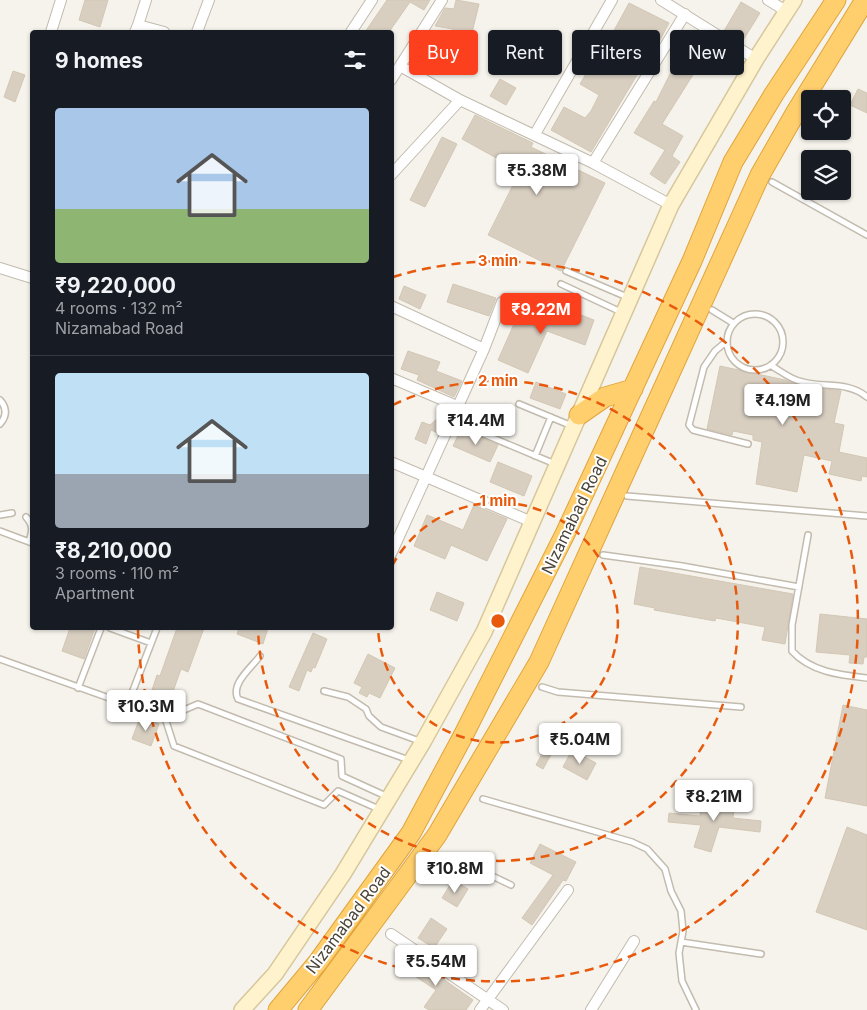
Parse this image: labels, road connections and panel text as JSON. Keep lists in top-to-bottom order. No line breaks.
{"streets":{"highway":["Nizamabad Road"]},"page":{"chip":["Buy","Rent","Filters","New"],"heading":"9 homes","list":[{"name":"₹9,220,000","note":"4 rooms · 132 m² · Nizamabad Road"},{"name":"₹8,210,000","note":"3 rooms · 110 m² · Apartment"}],"price":["₹5.38M","₹9.22M","₹4.19M","₹14.4M","₹10.3M","₹5.04M","₹8.21M","₹10.8M","₹5.54M"]},"rings":["3 min","2 min","1 min"]}
